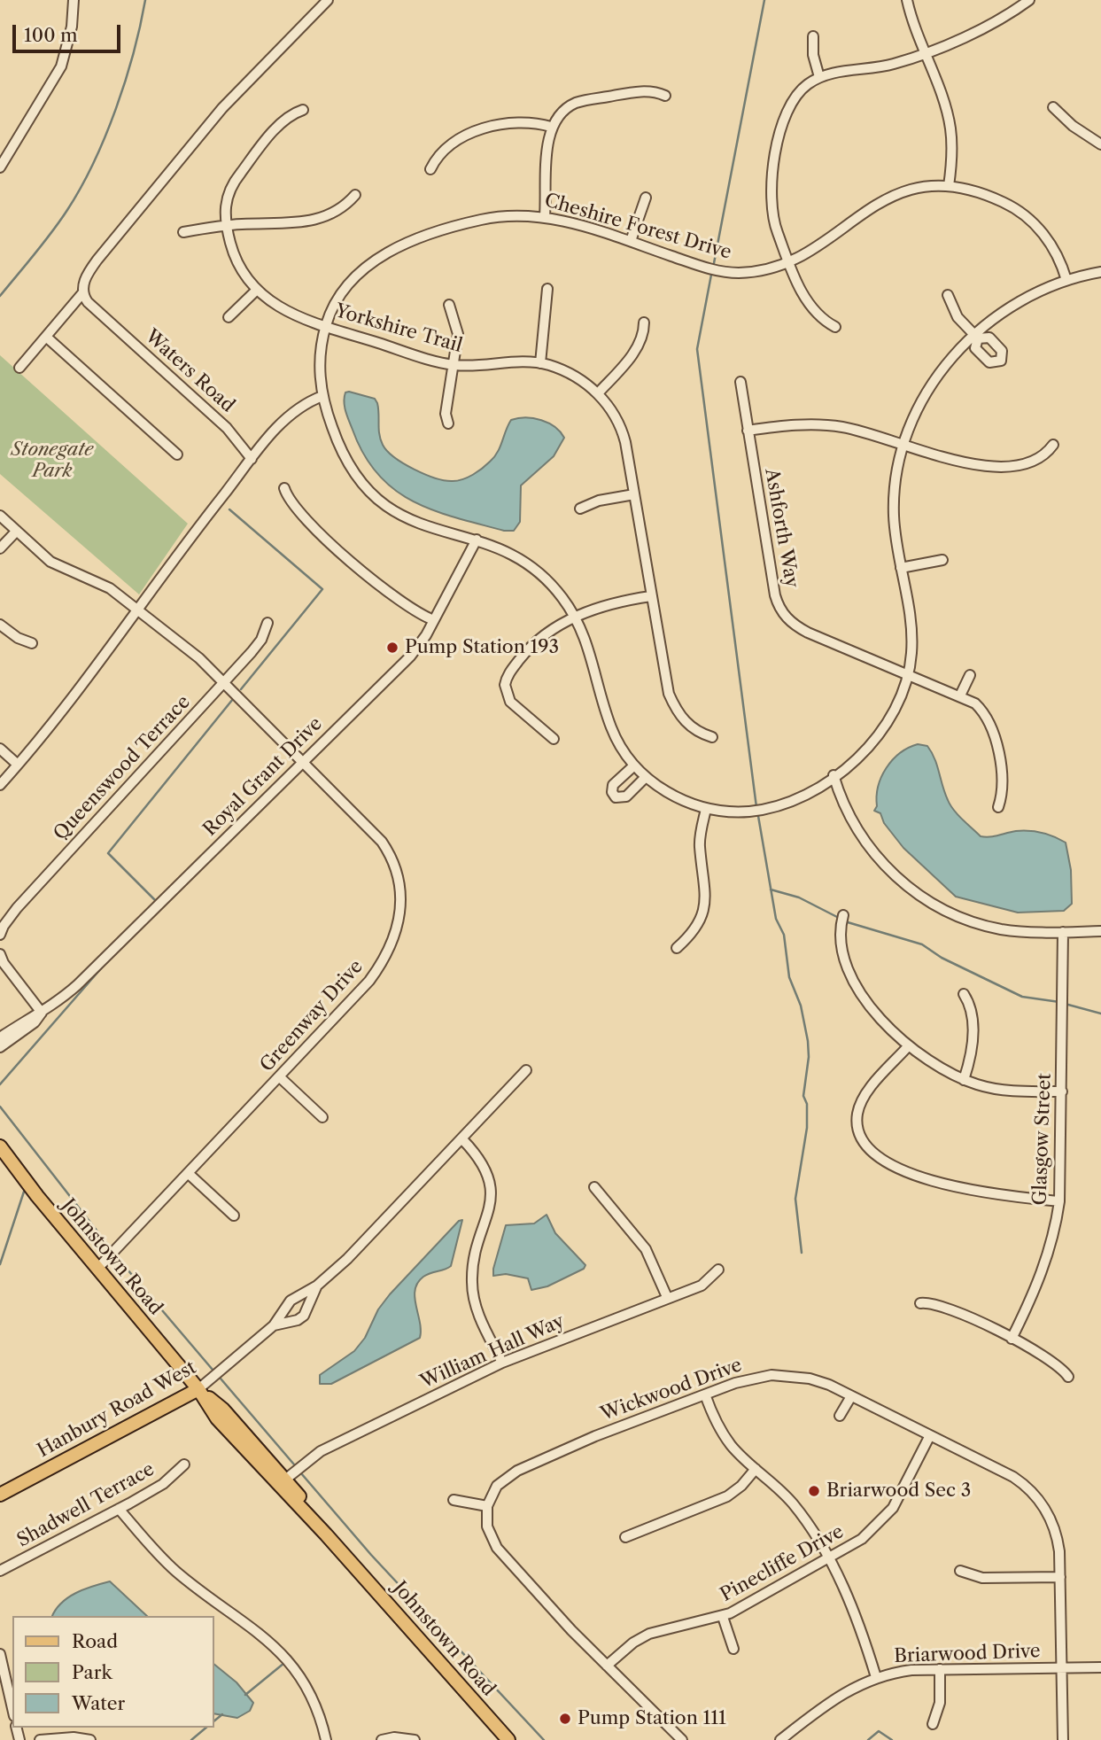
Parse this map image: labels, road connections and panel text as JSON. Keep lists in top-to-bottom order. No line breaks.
{"streets":{"main road":["Johnstown Road","Hanbury Road West"],"street":["Cheshire Forest Drive","Yorkshire Trail","Waters Road","Ashforth Way","Queenswood Terrace","Royal Grant Drive","Greenway Drive","Glasgow Street","William Hall Way","Wickwood Drive","Shadwell Terrace","Pinecliffe Drive","Briarwood Drive"]},"crossings":[["Cheshire Forest Drive","Yorkshire Trail"],["Cheshire Forest Drive","Ashforth Way"],["Cheshire Forest Drive","Royal Grant Drive"],["Queenswood Terrace","Greenway Drive"],["Royal Grant Drive","Greenway Drive"],["Greenway Drive","Johnstown Road"],["Johnstown Road","William Hall Way"],["Johnstown Road","Hanbury Road West"],["Wickwood Drive","Pinecliffe Drive"],["Wickwood Drive","Briarwood Drive"]],"parks":["Stonegate Park"],"places":["Pump Station 193","Briarwood Sec 3","Pump Station 111"],"legend":["Road","Park","Water"],"scale_bar":"100 m"}
